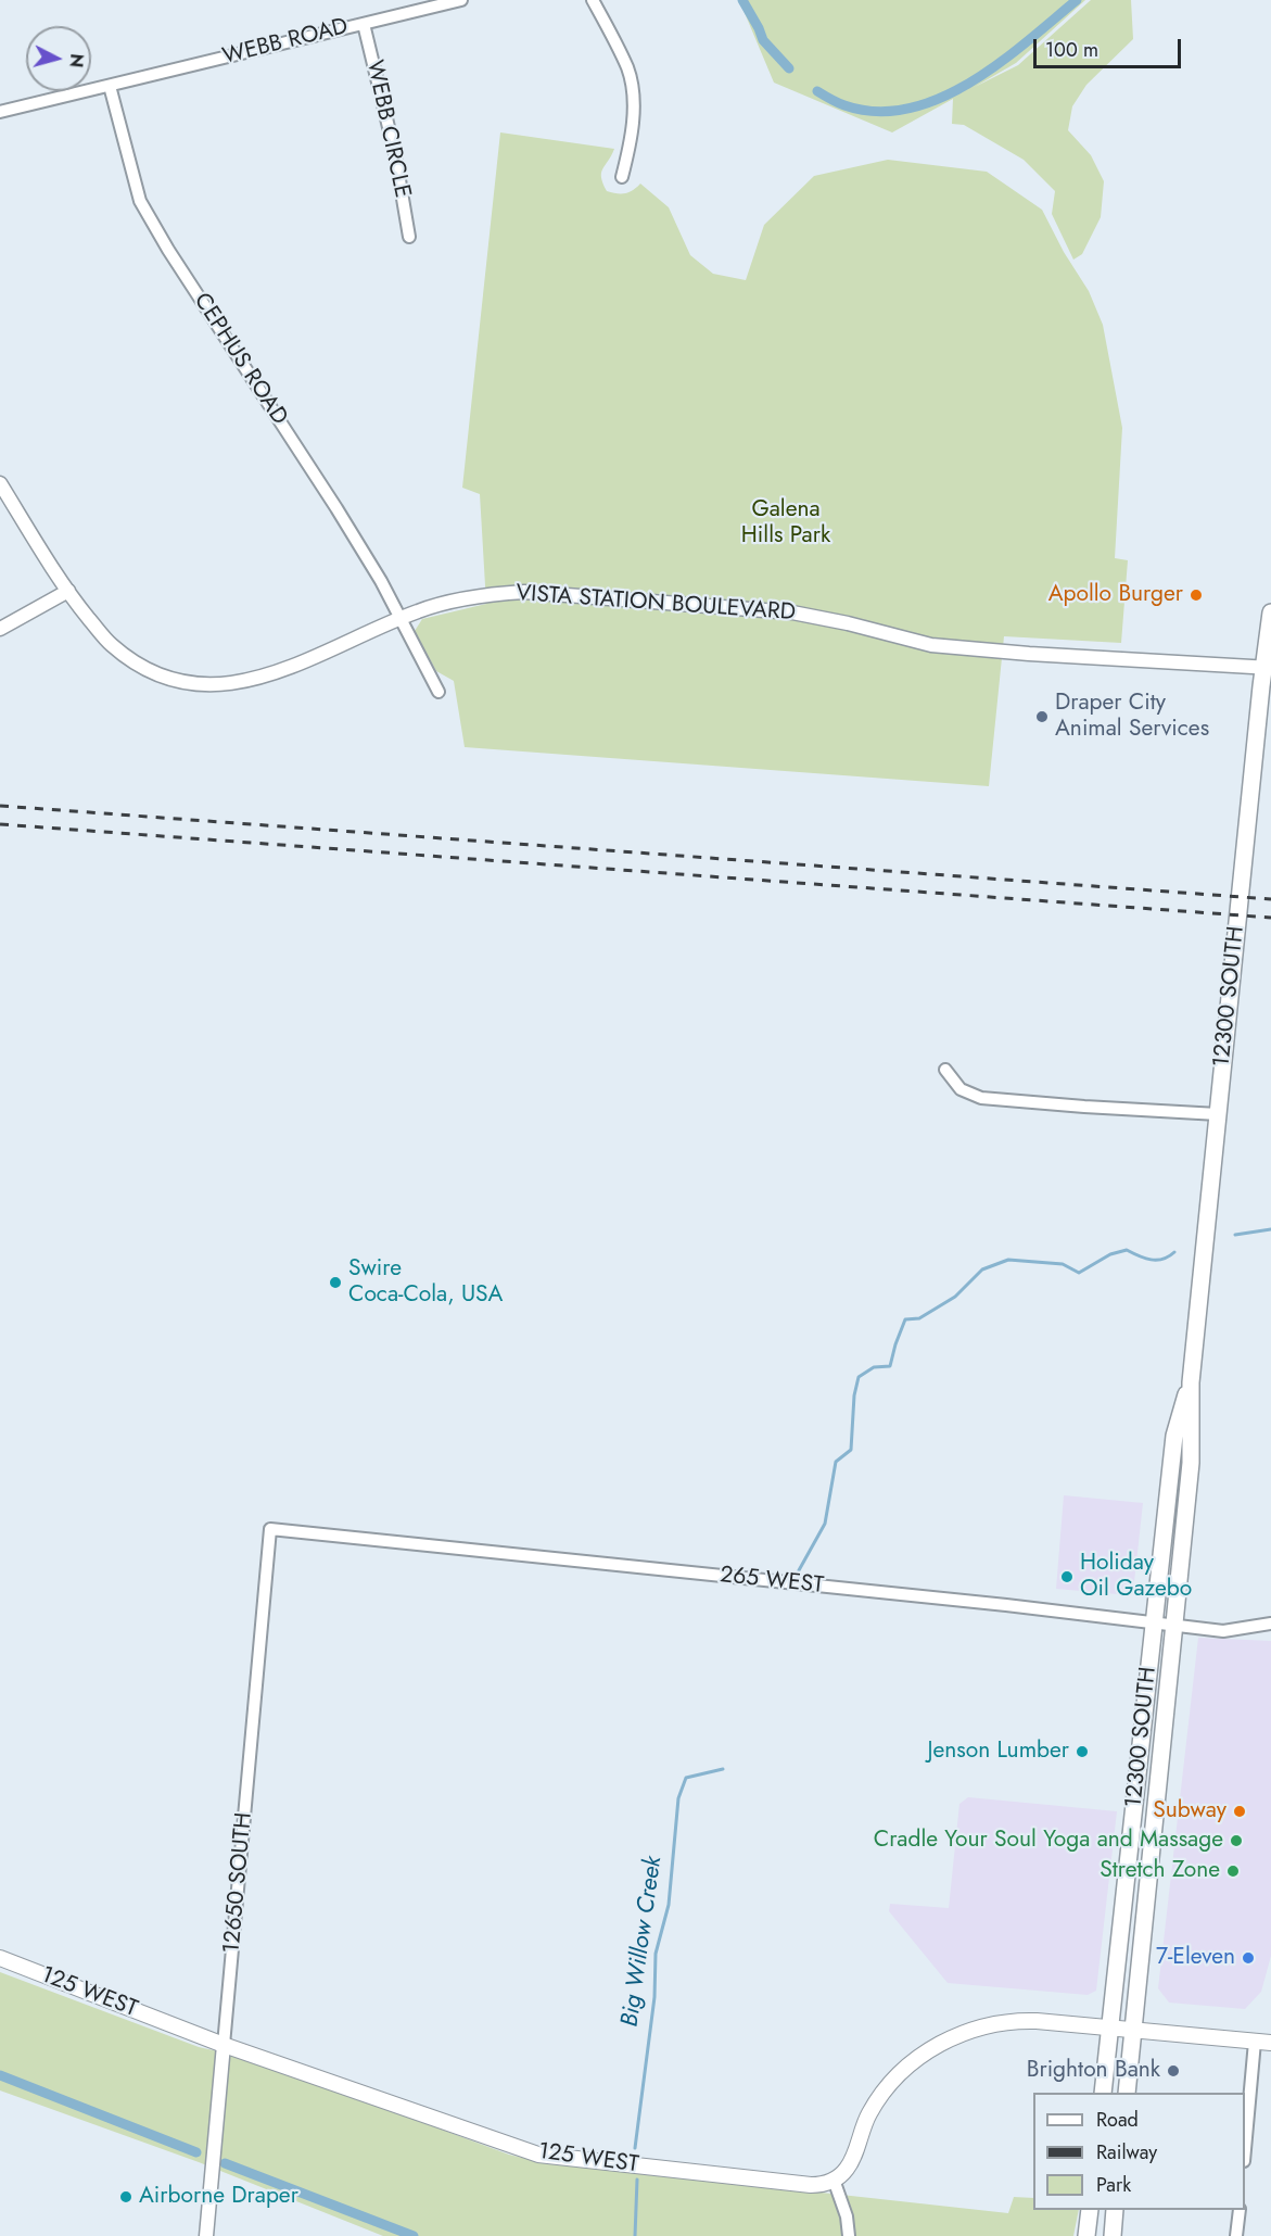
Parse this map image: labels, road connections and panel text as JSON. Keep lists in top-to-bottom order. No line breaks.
{"streets":{"main road":["12300 SOUTH","125 WEST"],"street":["WEBB ROAD","WEBB CIRCLE","CEPHUS ROAD","VISTA STATION BOULEVARD","265 WEST","12650 SOUTH"]},"crossings":[["WEBB ROAD","WEBB CIRCLE"],["WEBB ROAD","CEPHUS ROAD"],["CEPHUS ROAD","VISTA STATION BOULEVARD"],["VISTA STATION BOULEVARD","12300 SOUTH"],["12300 SOUTH","265 WEST"],["265 WEST","12650 SOUTH"],["12650 SOUTH","125 WEST"]],"water":["Big Willow Creek"],"parks":["Galena Hills Park"],"places":["Apollo Burger","Draper City Animal Services","Swire Coca-Cola, USA","Holiday Oil Gazebo","Jenson Lumber","Subway","Cradle Your Soul Yoga and Massage","Stretch Zone","7-Eleven","Brighton Bank","Airborne Draper"],"legend":["Road","Railway","Park"],"scale_bar":"100 m","north":"right"}
